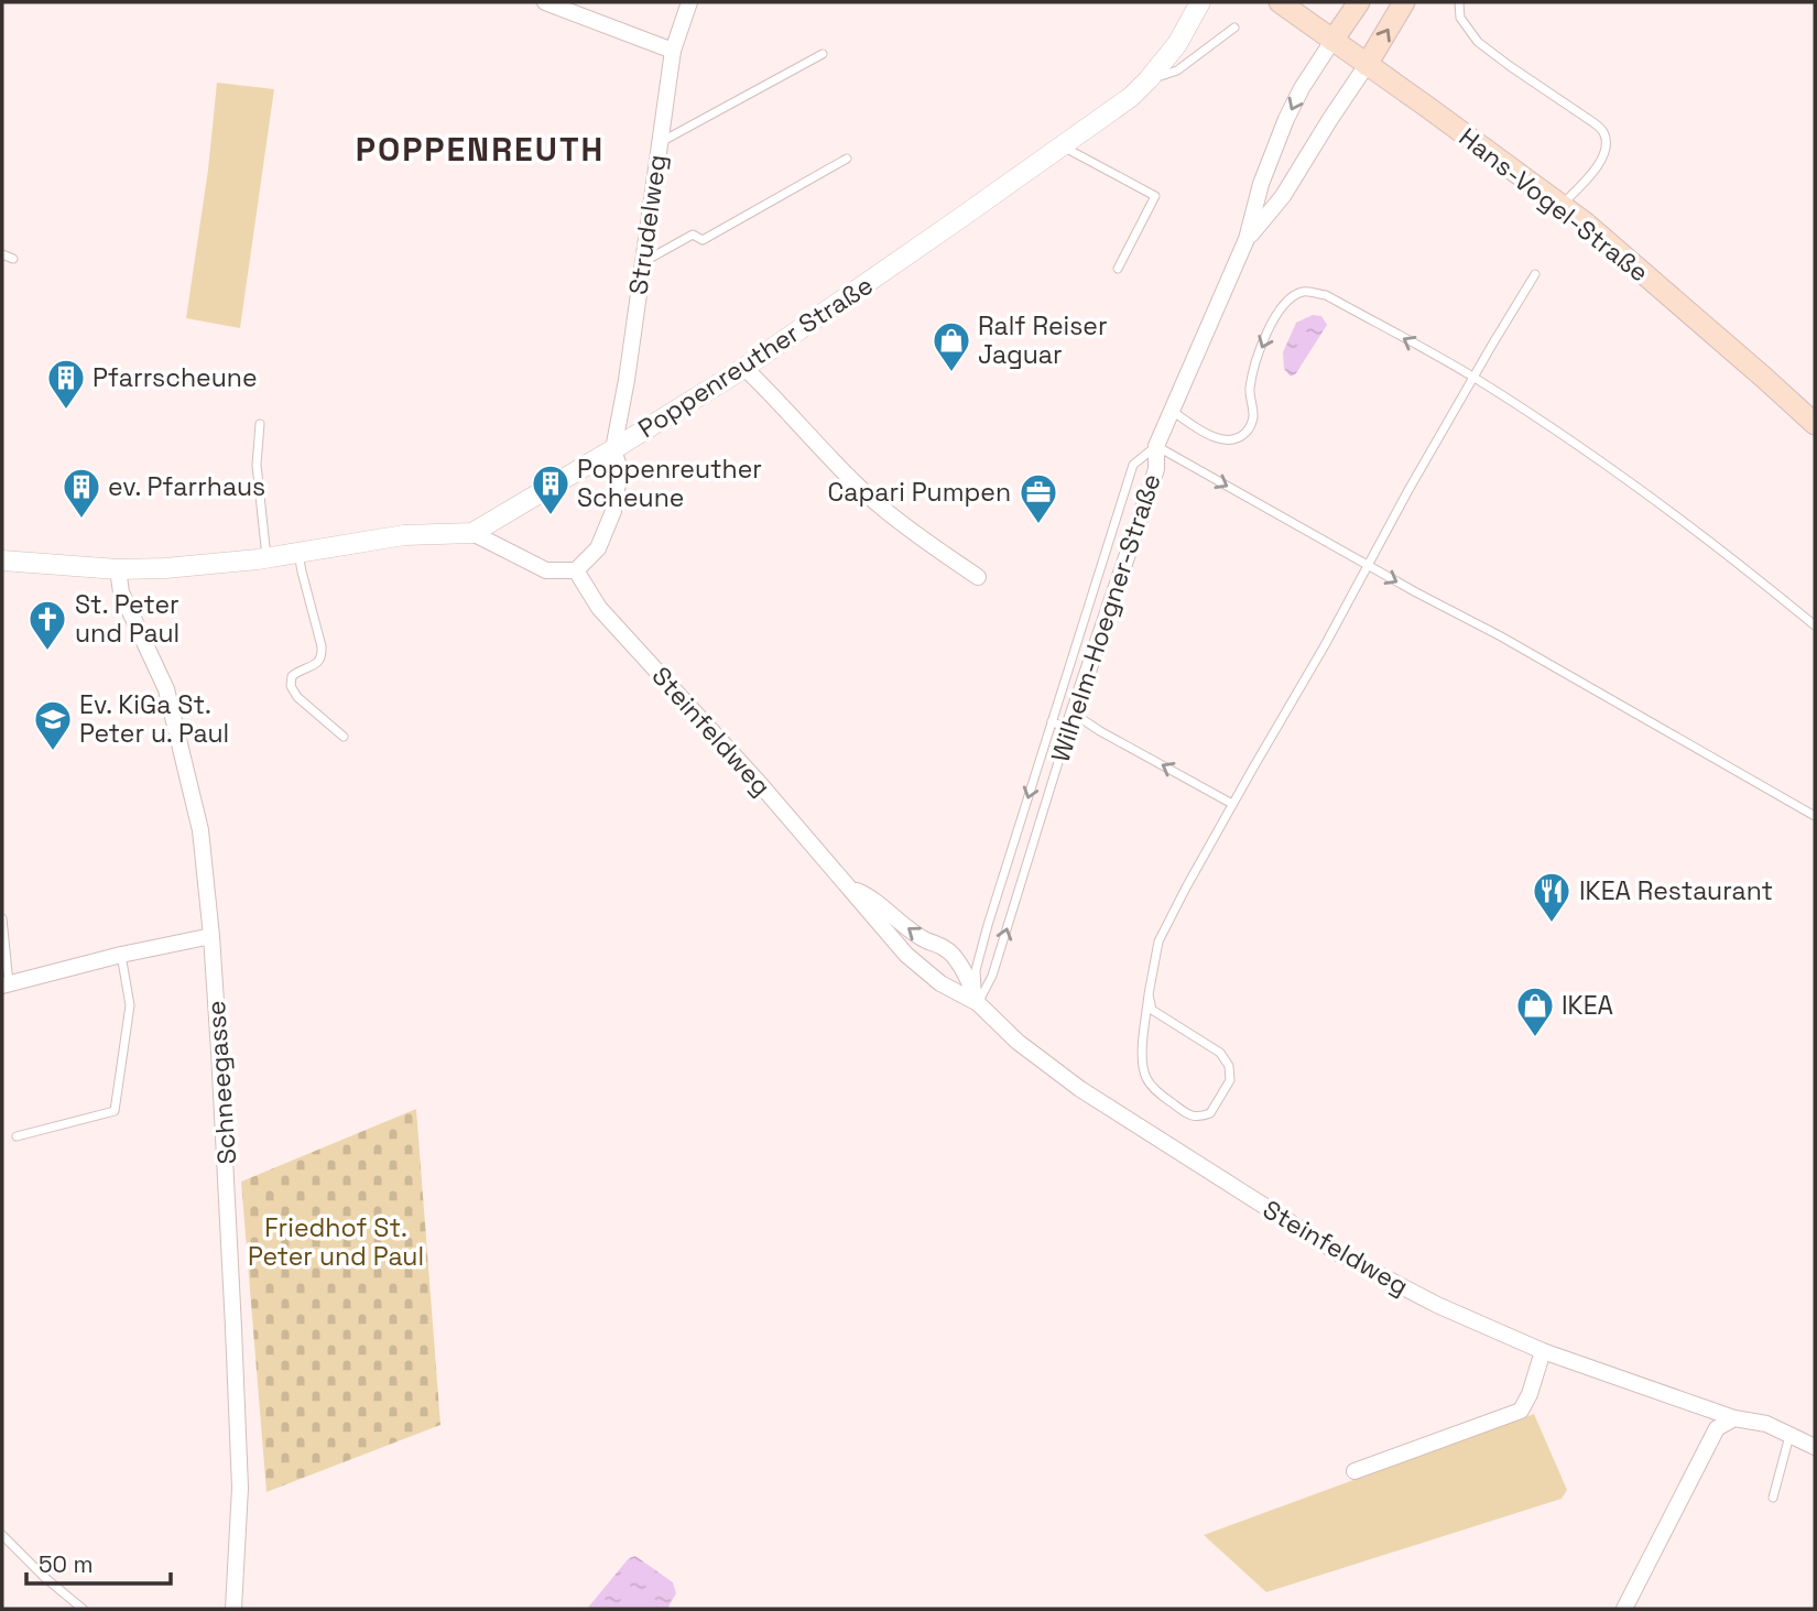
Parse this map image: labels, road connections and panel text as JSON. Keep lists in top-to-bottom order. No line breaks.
{"streets":{"main road":["Hans-Vogel-Straße"],"street":["Strudelweg","Poppenreuther Straße","Wilhelm-Hoegner-Straße","Steinfeldweg","Schneegasse"]},"crossings":[["Hans-Vogel-Straße","Wilhelm-Hoegner-Straße"],["Strudelweg","Poppenreuther Straße"],["Poppenreuther Straße","Schneegasse"],["Wilhelm-Hoegner-Straße","Steinfeldweg"]],"districts":["POPPENREUTH"],"parks":["Friedhof St. Peter und Paul"],"places":{"shop":["Ralf Reiser Jaguar","IKEA"],"building":["Pfarrscheune","Poppenreuther Scheune","ev. Pfarrhaus"],"office":["Capari Pumpen"],"church":["St. Peter und Paul"],"school or university":["Ev. KiGa St. Peter u. Paul"],"restaurant":["IKEA Restaurant"]},"scale_bar":"50 m"}
